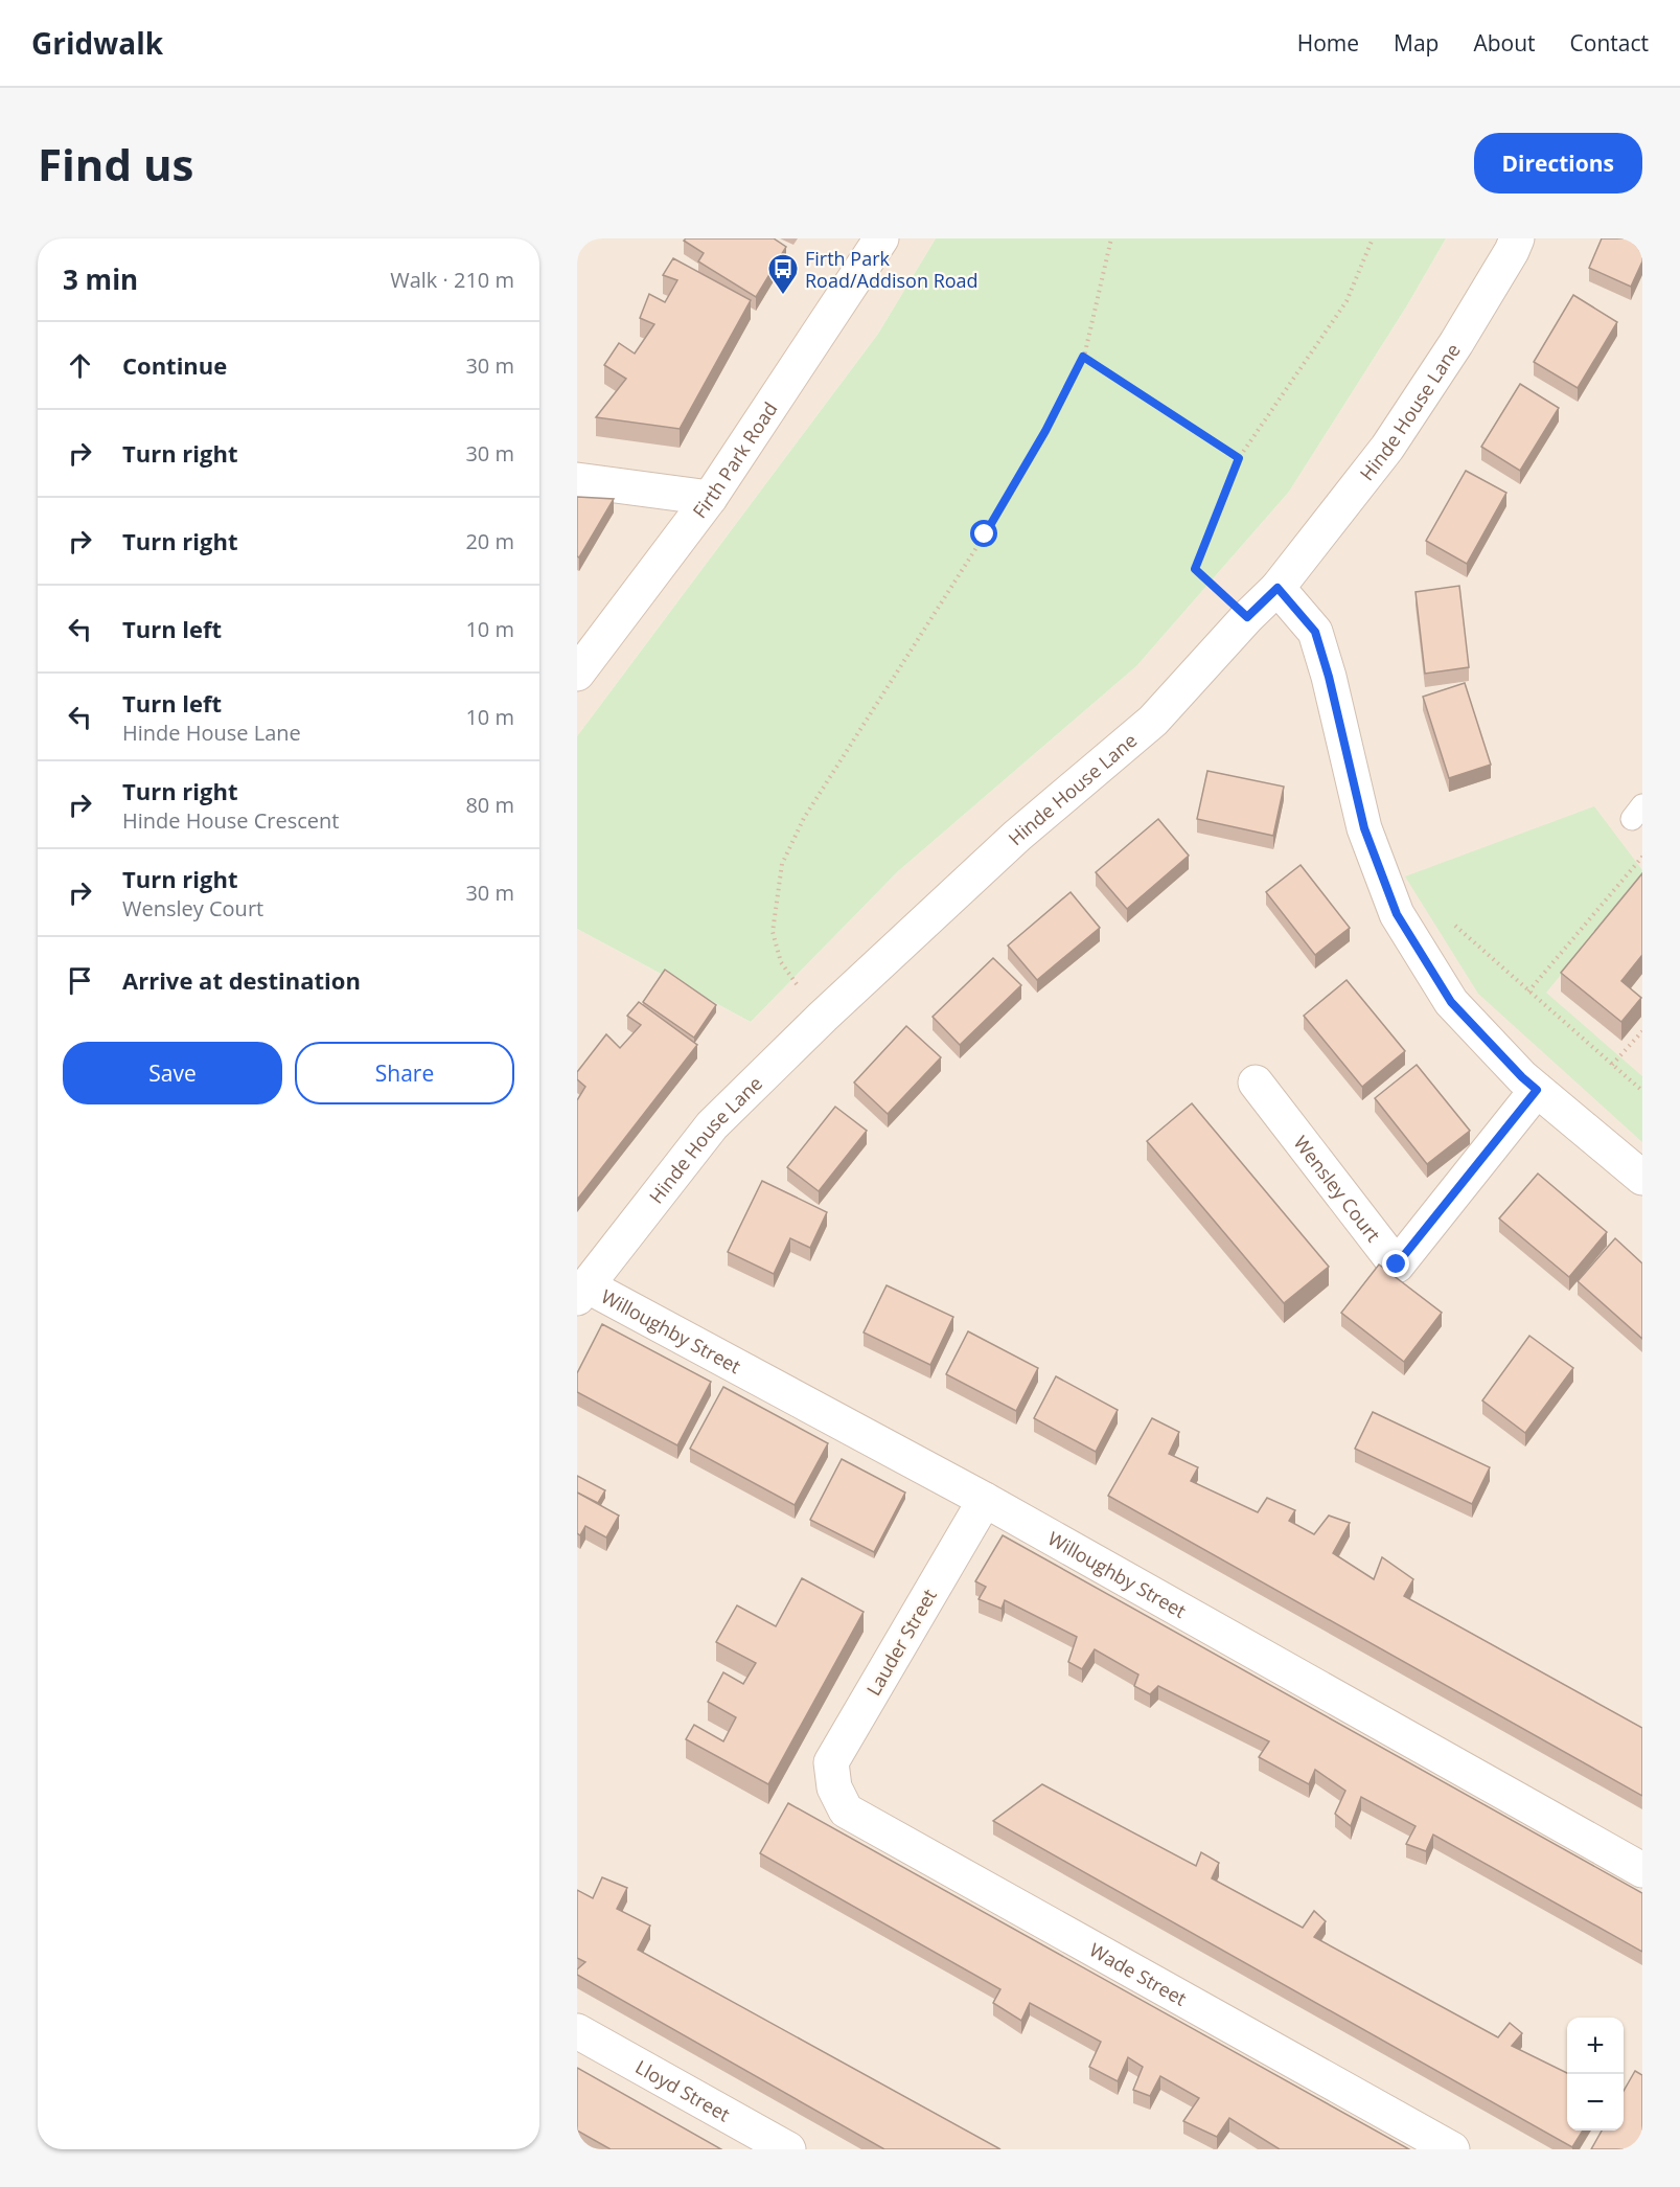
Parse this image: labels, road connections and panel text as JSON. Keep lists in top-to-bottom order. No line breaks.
{"streets":{"street":["Hinde House Lane","Firth Park Road","Wensley Court","Willoughby Street","Lauder Street","Wade Street","Lloyd Street"]},"crossings":[["Hinde House Lane","Willoughby Street"],["Willoughby Street","Lauder Street"],["Lauder Street","Wade Street"]],"places":{"bus stop":["Firth Park Road/Addison Road"]},"page":{"header":"Gridwalk","nav":["Home","Map","About","Contact"],"buttons":["Directions",["Save","Share"]],"title":"Find us","heading":["3 min","Walk · 210 m"],"list":[["Continue","30 m"],["Turn right","30 m"],["Turn right","20 m"],["Turn left","10 m"],["Turn left","Hinde House Lane","10 m"],["Turn right","Hinde House Crescent","80 m"],["Turn right","Wensley Court","30 m"],"Arrive at destination"],"map_buttons":["+","−"]}}
